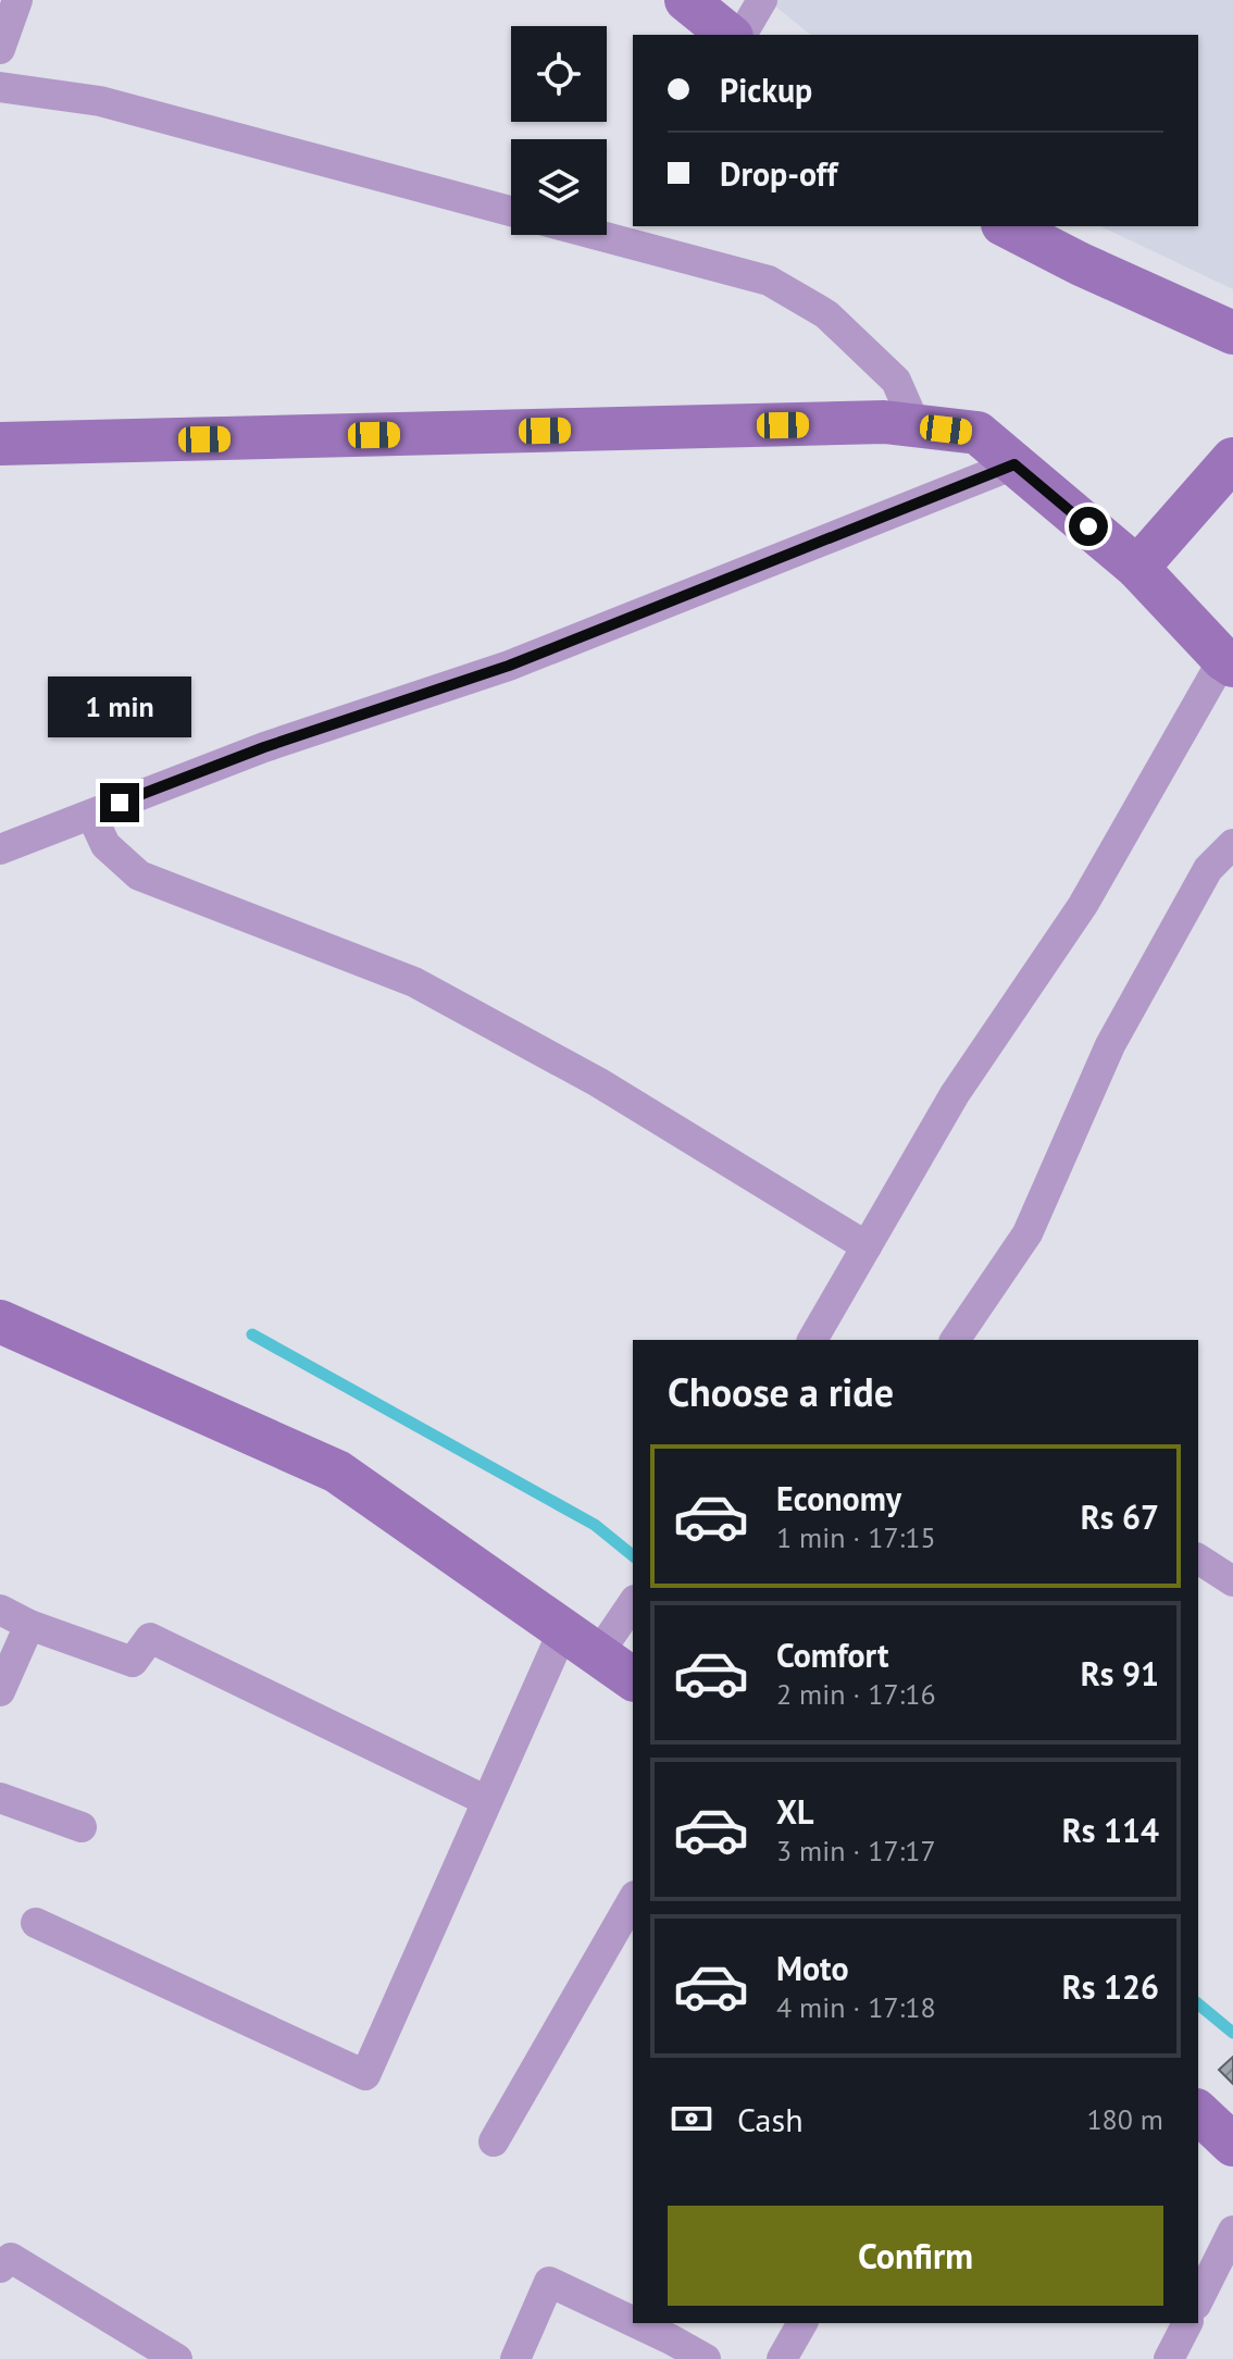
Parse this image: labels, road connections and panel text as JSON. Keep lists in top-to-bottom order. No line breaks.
{"page":{"banner":["Pickup","Drop-off"],"bubble":"1 min","heading":"Choose a ride","list":[{"name":"Economy","note":"1 min · 17:15","value":"Rs 67"},{"name":"Comfort","note":"2 min · 17:16","value":"Rs 91"},{"name":"XL","note":"3 min · 17:17","value":"Rs 114"},{"name":"Moto","note":"4 min · 17:18","value":"Rs 126"}],"pay":["Cash","180 m"],"buttons":"Confirm"}}
